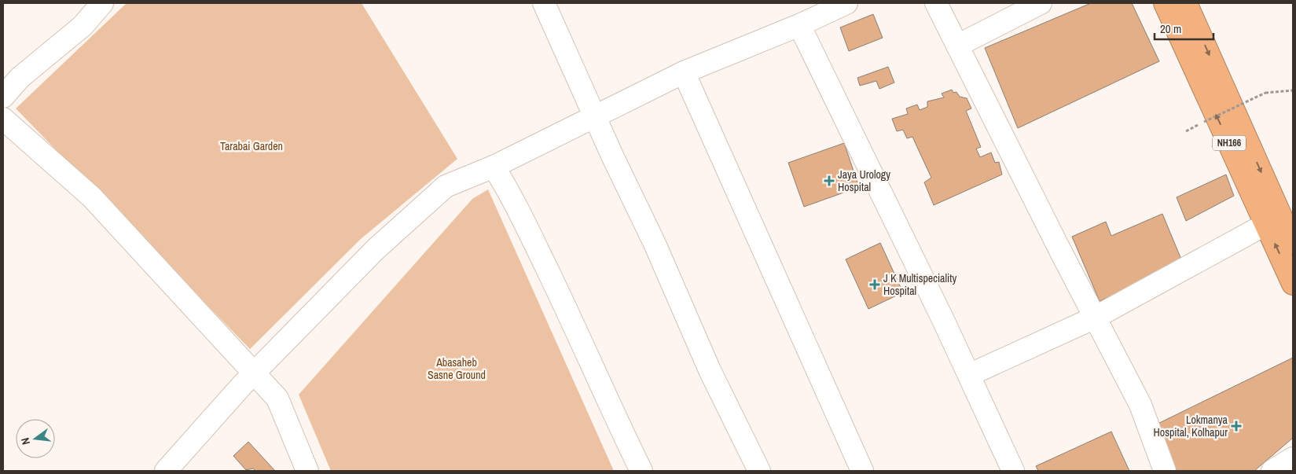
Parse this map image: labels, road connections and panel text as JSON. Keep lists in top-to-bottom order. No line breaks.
{"streets":{"highway":["NH166"]},"parks":["Tarabai Garden","Abasaheb Sasne Ground"],"places":{"health":["Jaya Urology Hospital","J K Multispeciality Hospital","Lokmanya Hospital, Kolhapur"]},"scale_bar":"20 m","north":"left"}
